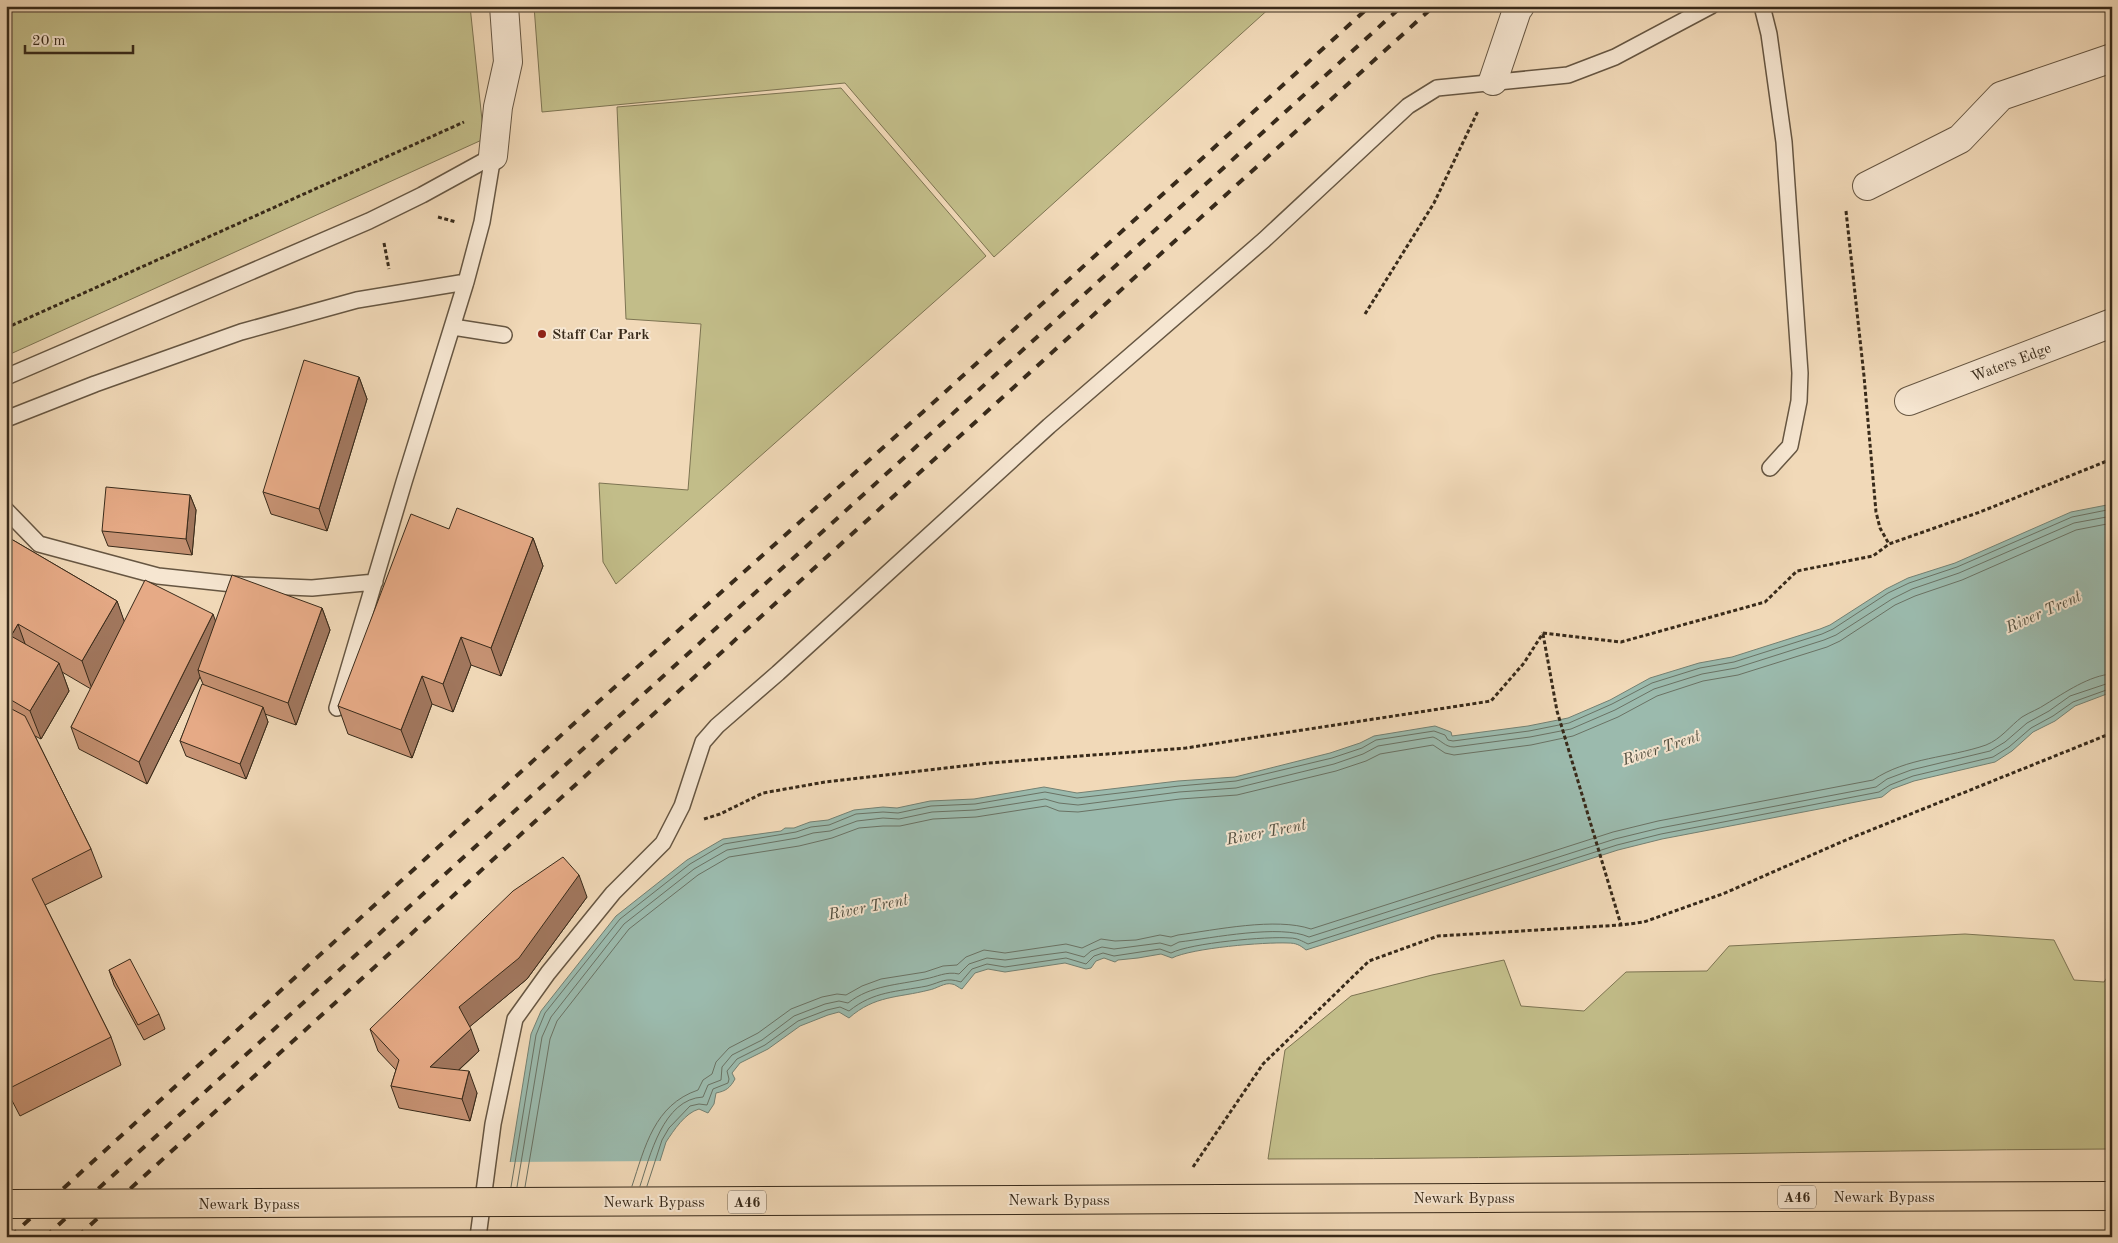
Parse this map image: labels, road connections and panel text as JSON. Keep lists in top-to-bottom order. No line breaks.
{"streets":{"highway":["A46","Newark Bypass"],"street":["Waters Edge"]},"water":["River Trent"],"places":["Staff Car Park"],"scale_bar":"20 m"}
